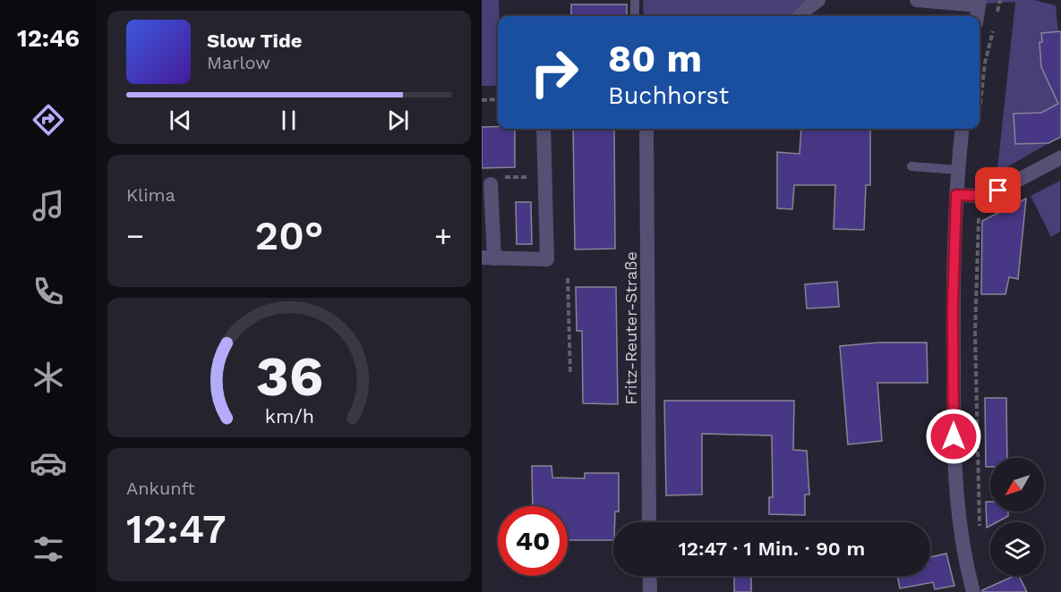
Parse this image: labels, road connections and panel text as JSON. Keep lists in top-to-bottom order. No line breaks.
{"streets":{"street":["Fritz-Reuter-Straße"]},"north":"bottom left","page":{"tabs":"12:46","turn":["80 m","Buchhorst"],"song":["Slow Tide","Marlow"],"tile":["Klima",["Ankunft","12:47"]],"heat":["−","20°","+"],"limit":"40","trip":"12:47 · 1 Min. · 90 m","gauge":["36","km/h"]}}
